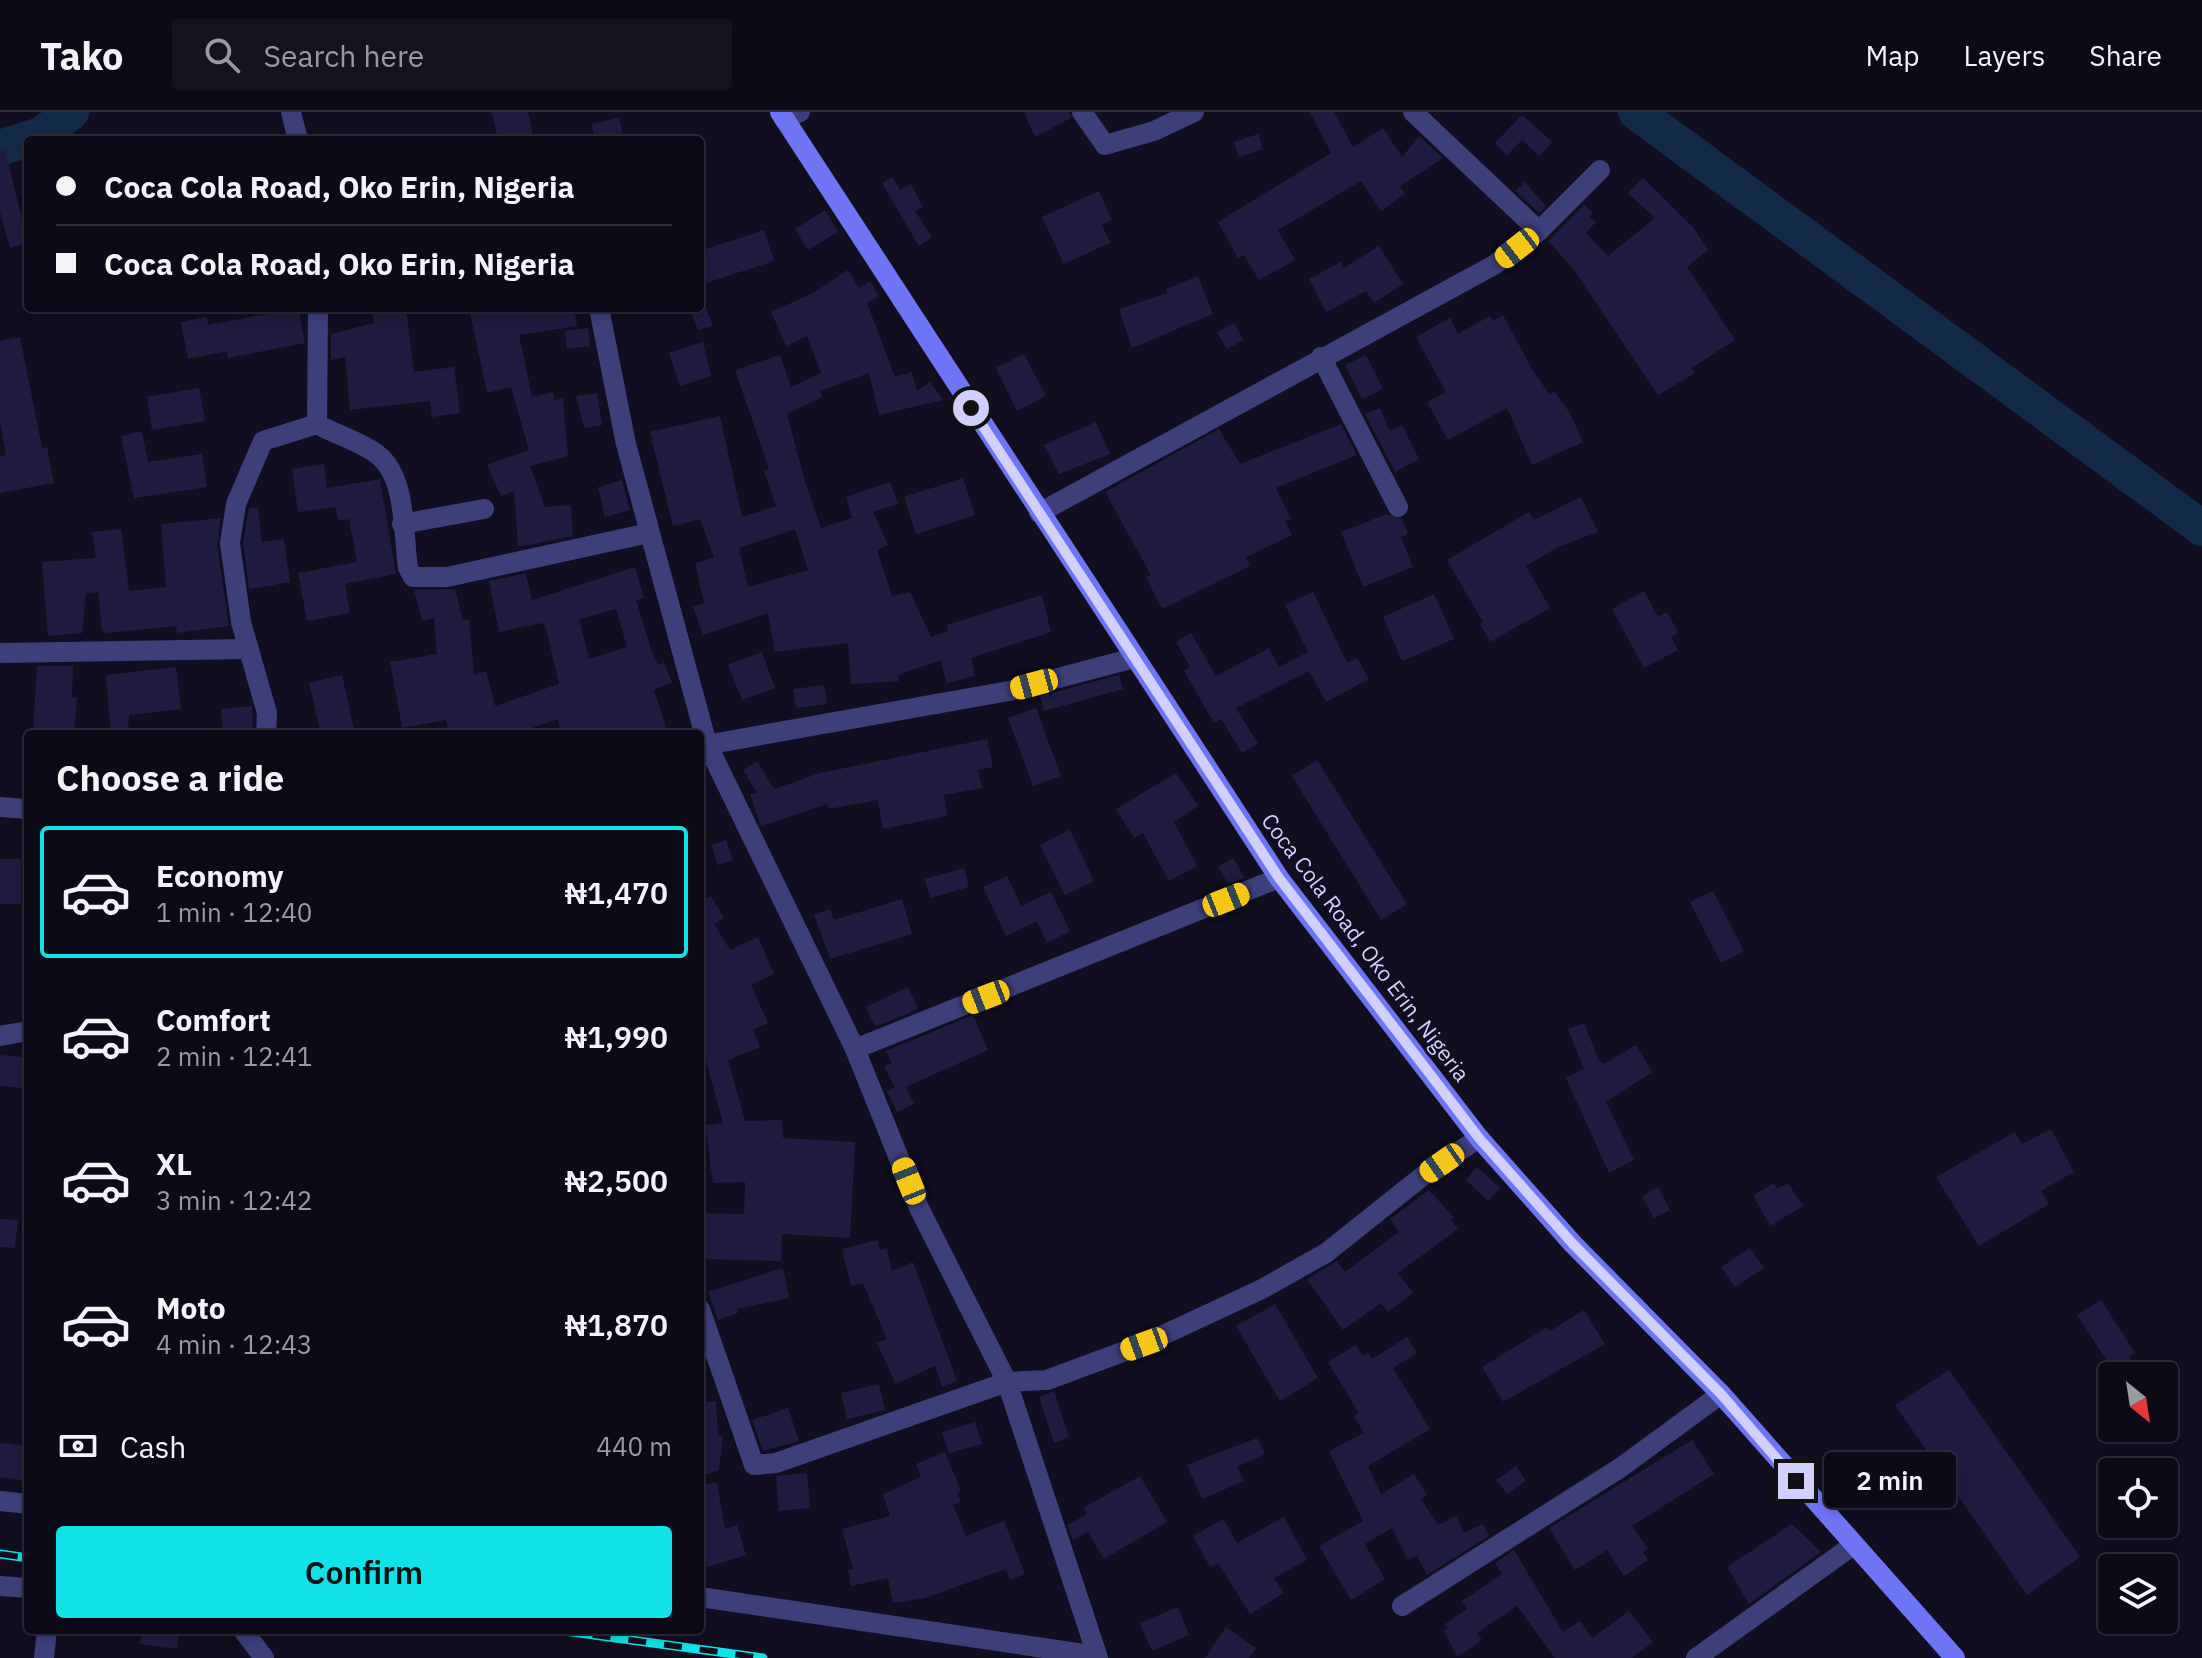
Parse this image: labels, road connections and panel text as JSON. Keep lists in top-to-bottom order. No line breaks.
{"streets":{"street":["Coca Cola Road, Oko Erin, Nigeria"]},"north":"bottom right","page":{"header":"Tako","search":"Search here","nav":["Map","Layers","Share"],"banner":["Coca Cola Road, Oko Erin, Nigeria","Coca Cola Road, Oko Erin, Nigeria"],"heading":"Choose a ride","list":[{"name":"Economy","note":"1 min · 12:40","value":"₦1,470"},{"name":"Comfort","note":"2 min · 12:41","value":"₦1,990"},{"name":"XL","note":"3 min · 12:42","value":"₦2,500"},{"name":"Moto","note":"4 min · 12:43","value":"₦1,870"}],"pay":["Cash","440 m"],"bubble":"2 min","buttons":"Confirm"}}
